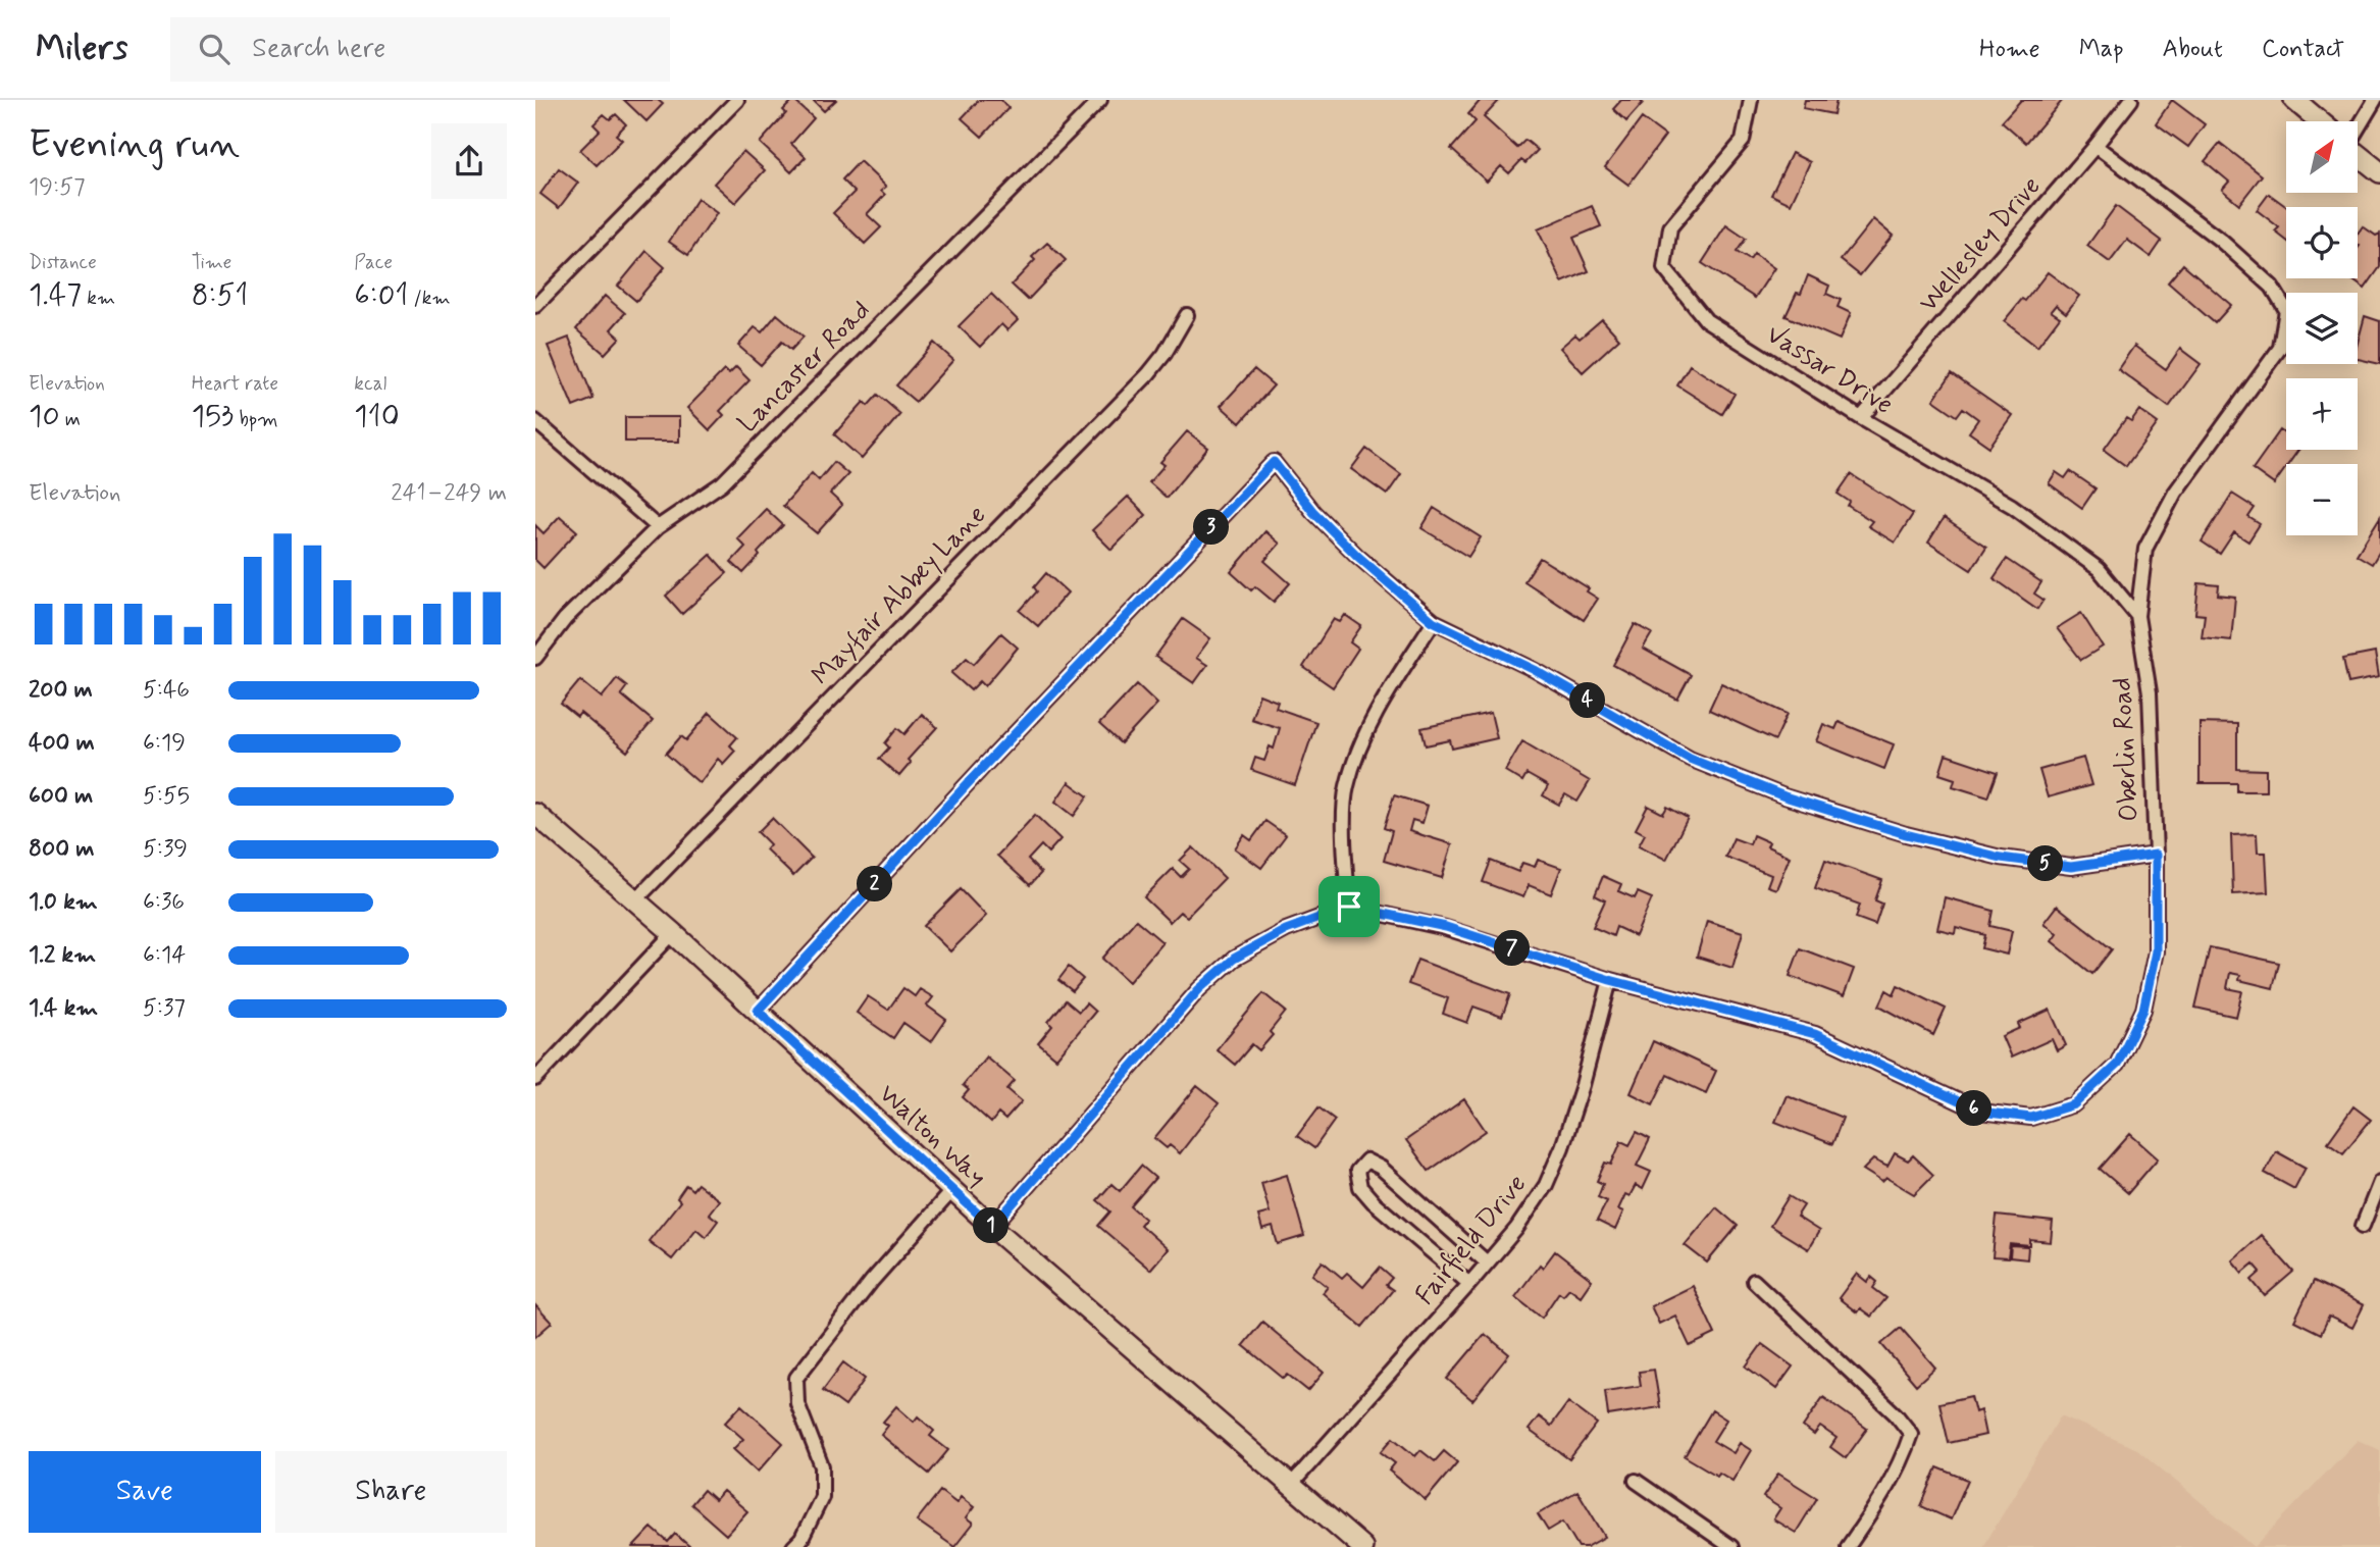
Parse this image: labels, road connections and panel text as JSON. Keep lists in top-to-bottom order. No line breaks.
{"streets":{"main road":["Walton Way"],"street":["Wellesley Drive","Lancaster Road","Vassar Drive","Mayfair Abbey Lane","Oberlin Road","Fairfield Drive"]},"crossings":[["Wellesley Drive","Vassar Drive"],["Wellesley Drive","Oberlin Road"],["Vassar Drive","Oberlin Road"],["Mayfair Abbey Lane","Walton Way"],["Oberlin Road","Fairfield Drive"],["Walton Way","Fairfield Drive"]],"north":"top right","page":{"header":"Milers","search":"Search here","nav":["Home","Map","About","Contact"],"heading":["Evening run","19:57"],"map_buttons":["+","−"],"stats":[["Distance","1.47 km"],["Time","8:51"],["Pace","6:01 /km"],["Elevation","10 m"],["Heart rate","153 bpm"],["kcal","110"]],"chart":["Elevation","241–249 m"],"pins":["3","4","5","2","7","6","1"],"list":[{"name":"200 m","note":"5:46"},{"name":"400 m","note":"6:19"},{"name":"600 m","note":"5:55"},{"name":"800 m","note":"5:39"},{"name":"1.0 km","note":"6:36"},{"name":"1.2 km","note":"6:14"},{"name":"1.4 km","note":"5:37"}],"buttons":["Save","Share"]}}
